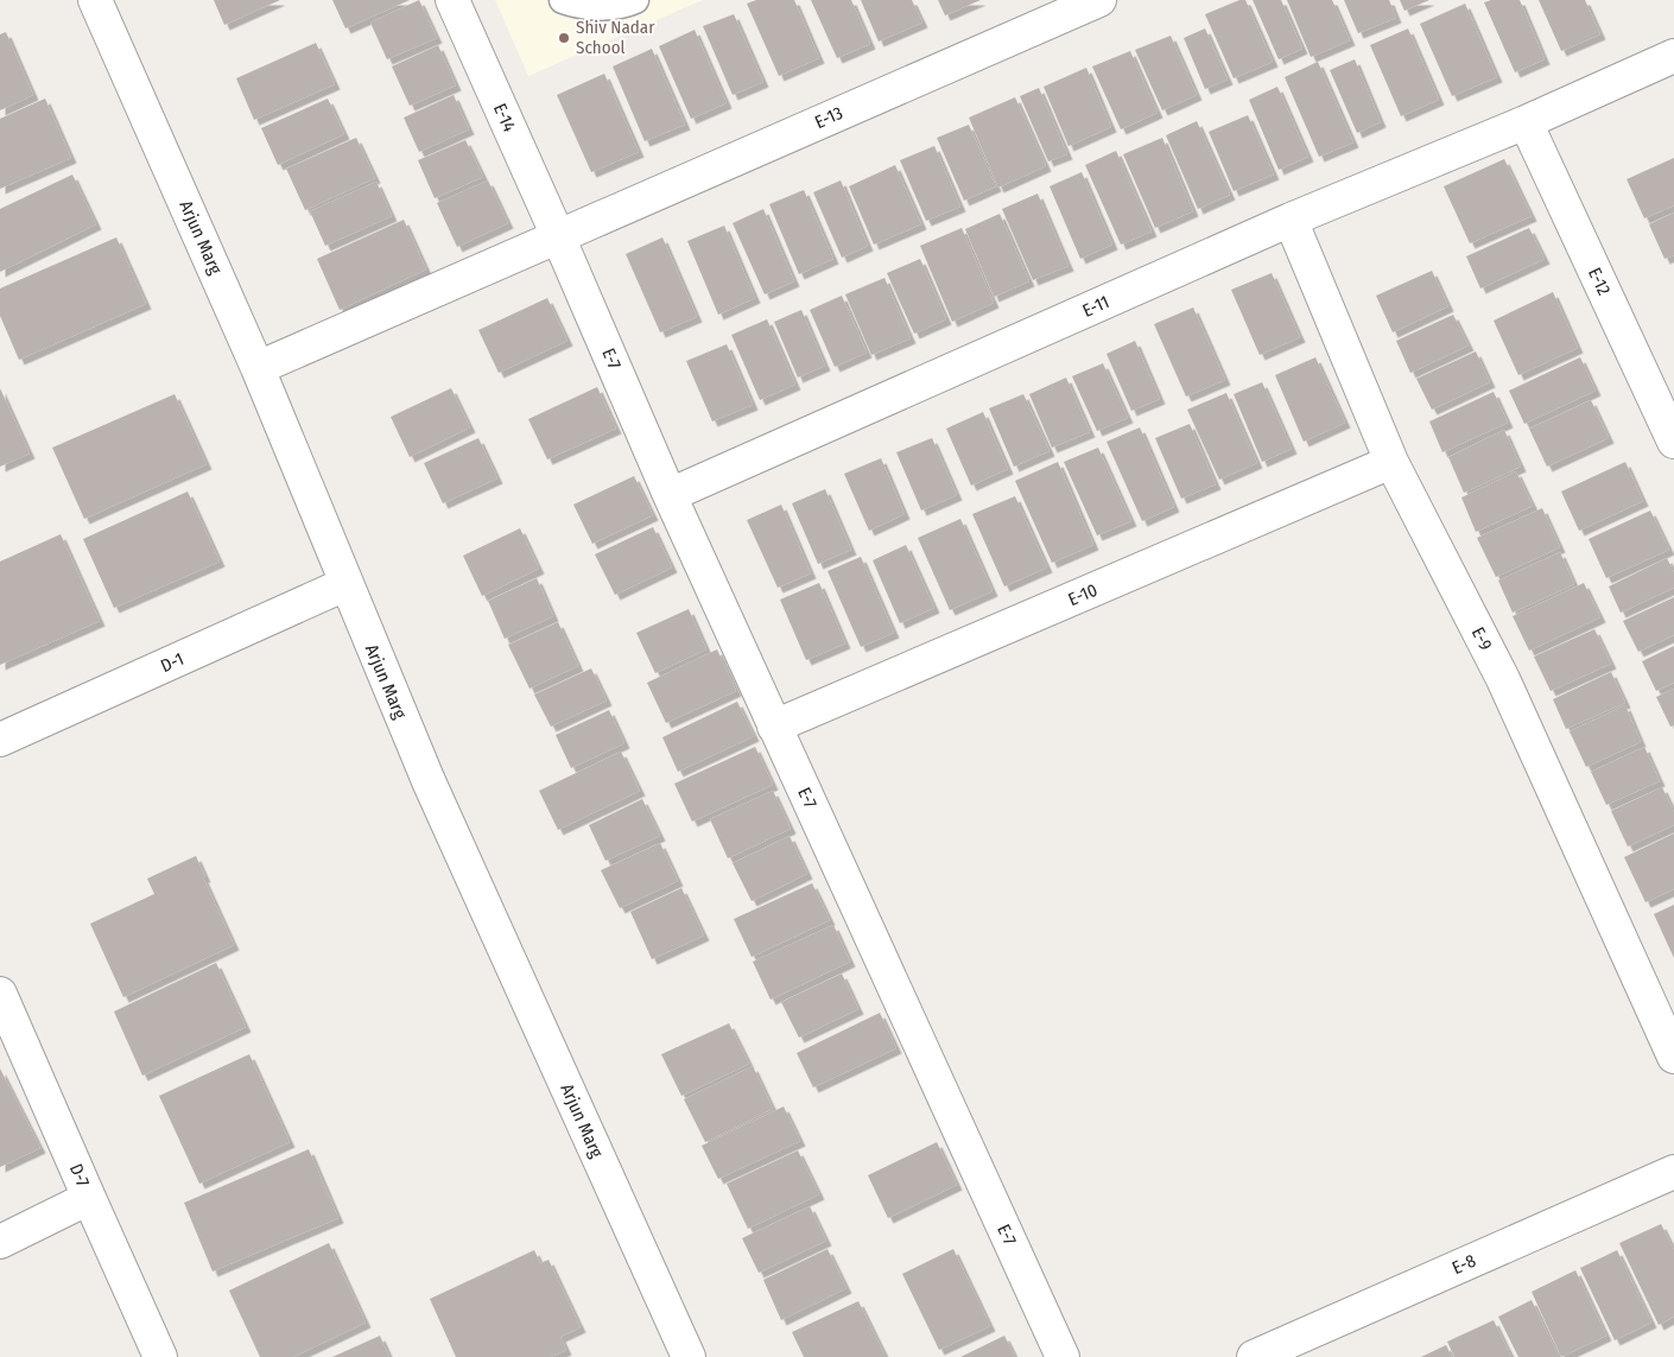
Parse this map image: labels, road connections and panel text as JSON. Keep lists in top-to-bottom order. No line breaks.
{"streets":{"street":["E-14","E-13","Arjun Marg","E-12","E-11","E-7","E-10","E-9","D-1","D-7","E-8"]},"crossings":[["E-14","E-13"],["E-14","E-7"],["E-13","Arjun Marg"],["E-13","E-7"],["Arjun Marg","D-1"],["E-12","E-11"],["E-11","E-7"],["E-11","E-9"],["E-7","E-10"],["E-10","E-9"]],"places":["Shiv Nadar School"]}
